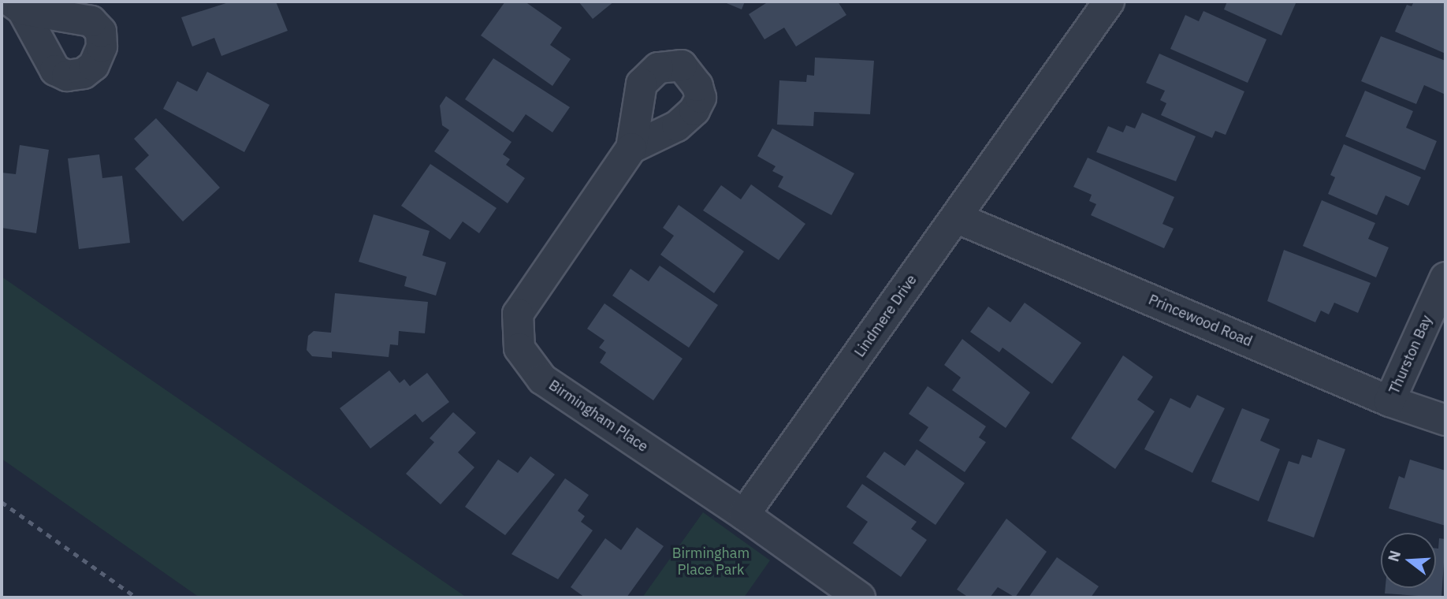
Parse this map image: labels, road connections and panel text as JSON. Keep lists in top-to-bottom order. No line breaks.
{"streets":{"street":["Lindmere Drive","Princewood Road","Thurston Bay","Birmingham Place"]},"crossings":[["Lindmere Drive","Princewood Road"],["Lindmere Drive","Birmingham Place"],["Princewood Road","Thurston Bay"]],"parks":["Birmingham Place Park"],"north":"left"}
